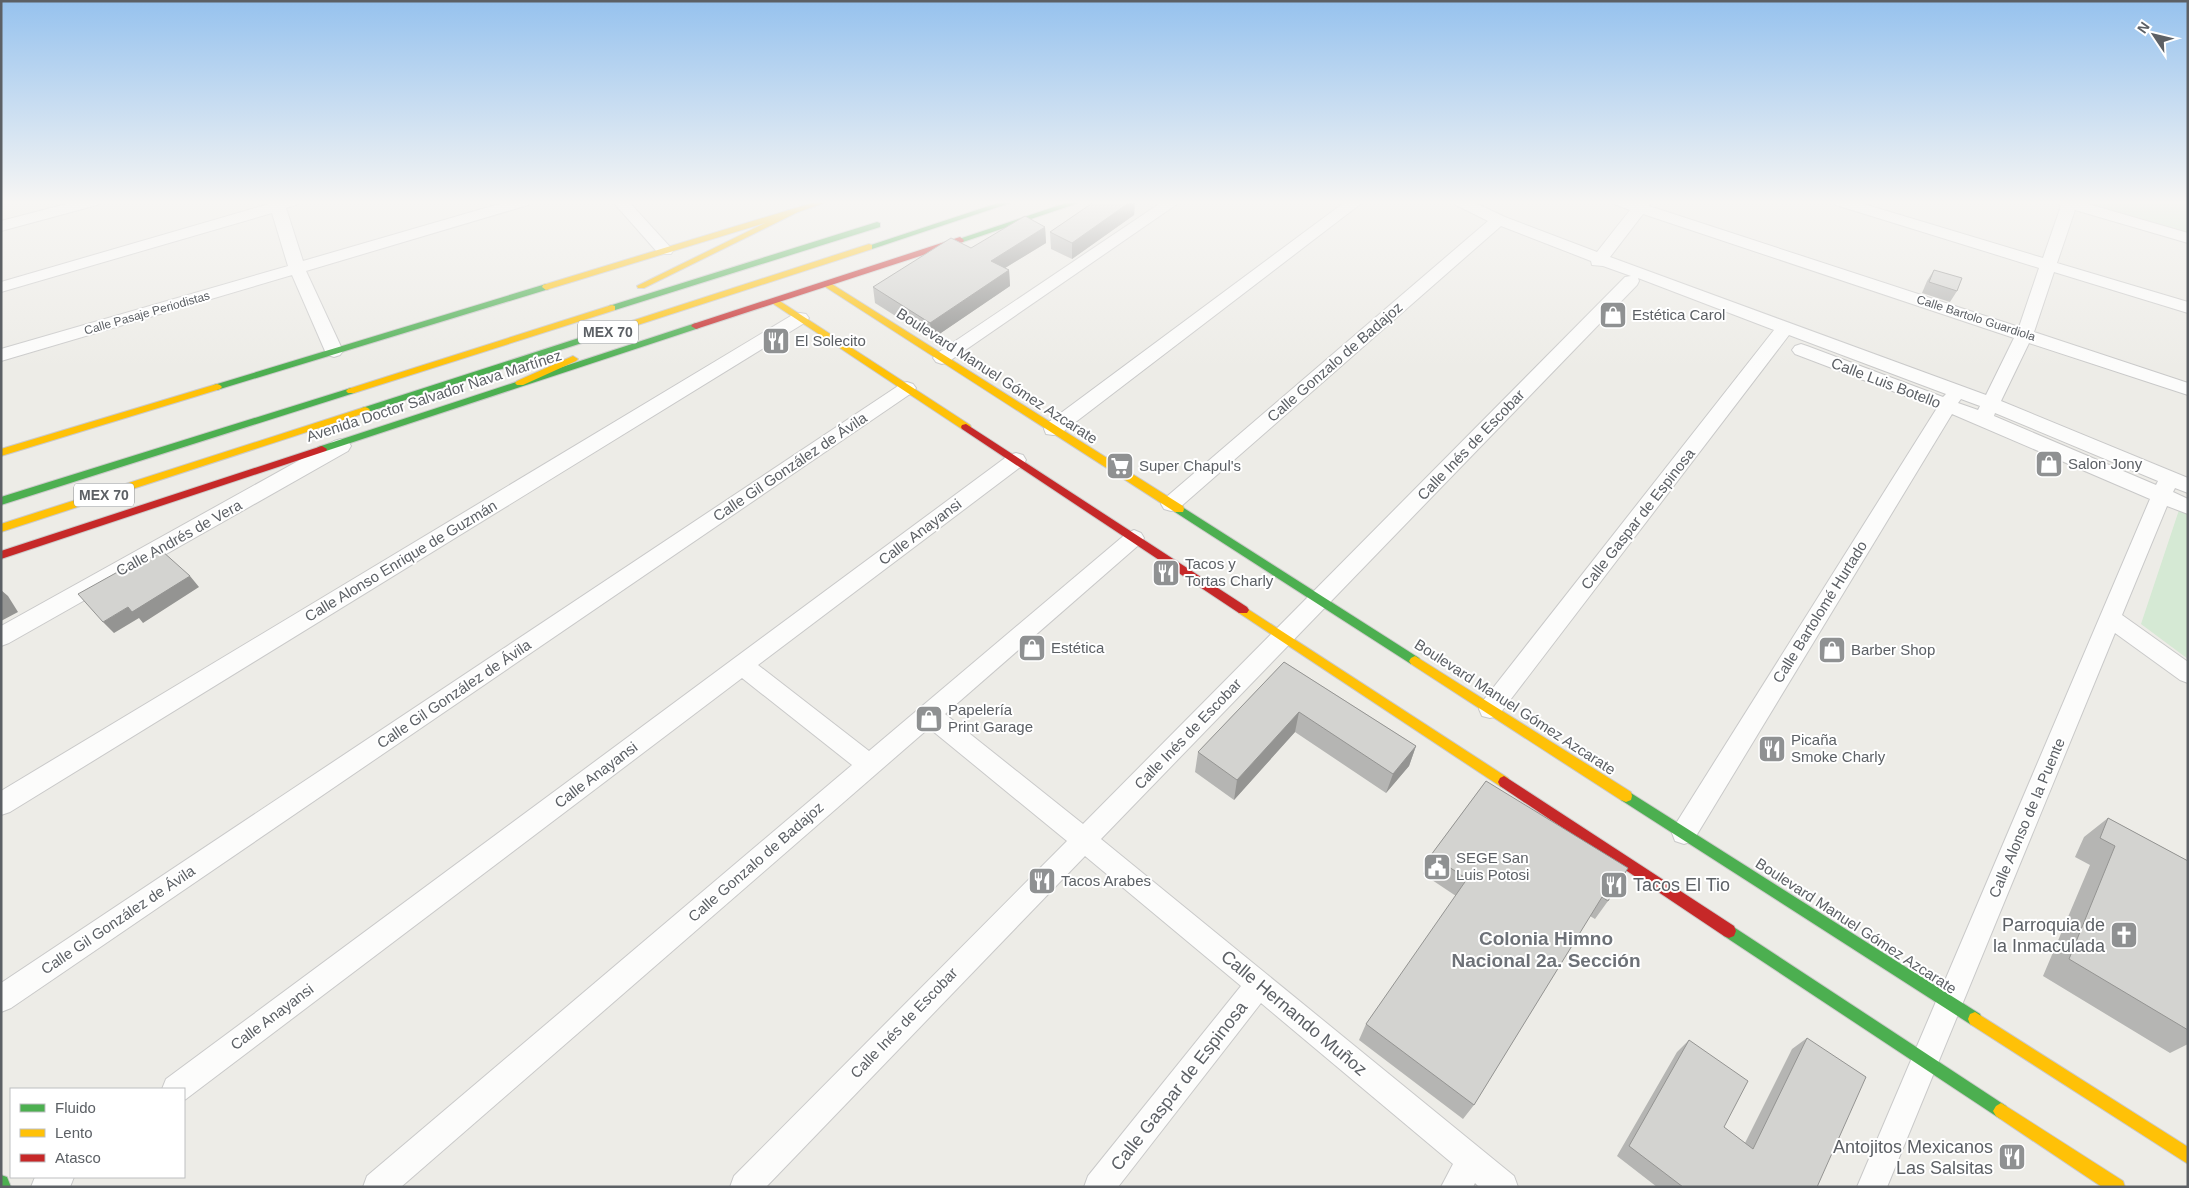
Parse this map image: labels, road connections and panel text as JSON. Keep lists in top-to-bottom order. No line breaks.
{"streets":{"main road":["MEX 70","Boulevard Manuel Gómez Azcarate","Avenida Doctor Salvador Nava Martínez"],"street":["Calle Pasaje Periodistas","Calle Bartolo Guardiola","Calle Gonzalo de Badajoz","Calle Luis Botello","Calle Inés de Escobar","Calle Gil González de Ávila","Calle Gaspar de Espinosa","Calle Anayansi","Calle Andrés de Vera","Calle Alonso Enrique de Guzmán","Calle Bartolomé Hurtado","Calle Alonso de la Puente","Calle Hernando Muñoz"]},"crossings":[["Calle Gonzalo de Badajoz","Boulevard Manuel Gómez Azcarate"],["Calle Gonzalo de Badajoz","Calle Hernando Muñoz"],["Boulevard Manuel Gómez Azcarate","Avenida Doctor Salvador Nava Martínez"],["Boulevard Manuel Gómez Azcarate","Calle Inés de Escobar"],["Boulevard Manuel Gómez Azcarate","Calle Gaspar de Espinosa"],["Boulevard Manuel Gómez Azcarate","Calle Bartolomé Hurtado"],["Boulevard Manuel Gómez Azcarate","Calle Alonso de la Puente"],["Calle Luis Botello","Calle Inés de Escobar"],["Calle Luis Botello","Calle Gaspar de Espinosa"],["Calle Luis Botello","Calle Bartolomé Hurtado"],["Calle Luis Botello","Calle Alonso de la Puente"],["Avenida Doctor Salvador Nava Martínez","Calle Andrés de Vera"],["Calle Inés de Escobar","Calle Hernando Muñoz"],["Calle Gaspar de Espinosa","Calle Hernando Muñoz"]],"districts":["Colonia Himno Nacional 2a. Sección"],"places":{"shop":["Estética Carol","Salon Jony","Estética","Barber Shop","Papelería Print Garage"],"restaurant":["El Solecito","Tacos y Tortas Charly","Picaña Smoke Charly","Tacos Arabes","Tacos El Tio","Antojitos Mexicanos Las Salsitas"],"supermarket":["Super Chapul's"],"public building":["SEGE San Luis Potosi"],"church":["Parroquia de la Inmaculada"]},"legend":["Fluido","Lento","Atasco"],"north":"top left"}
